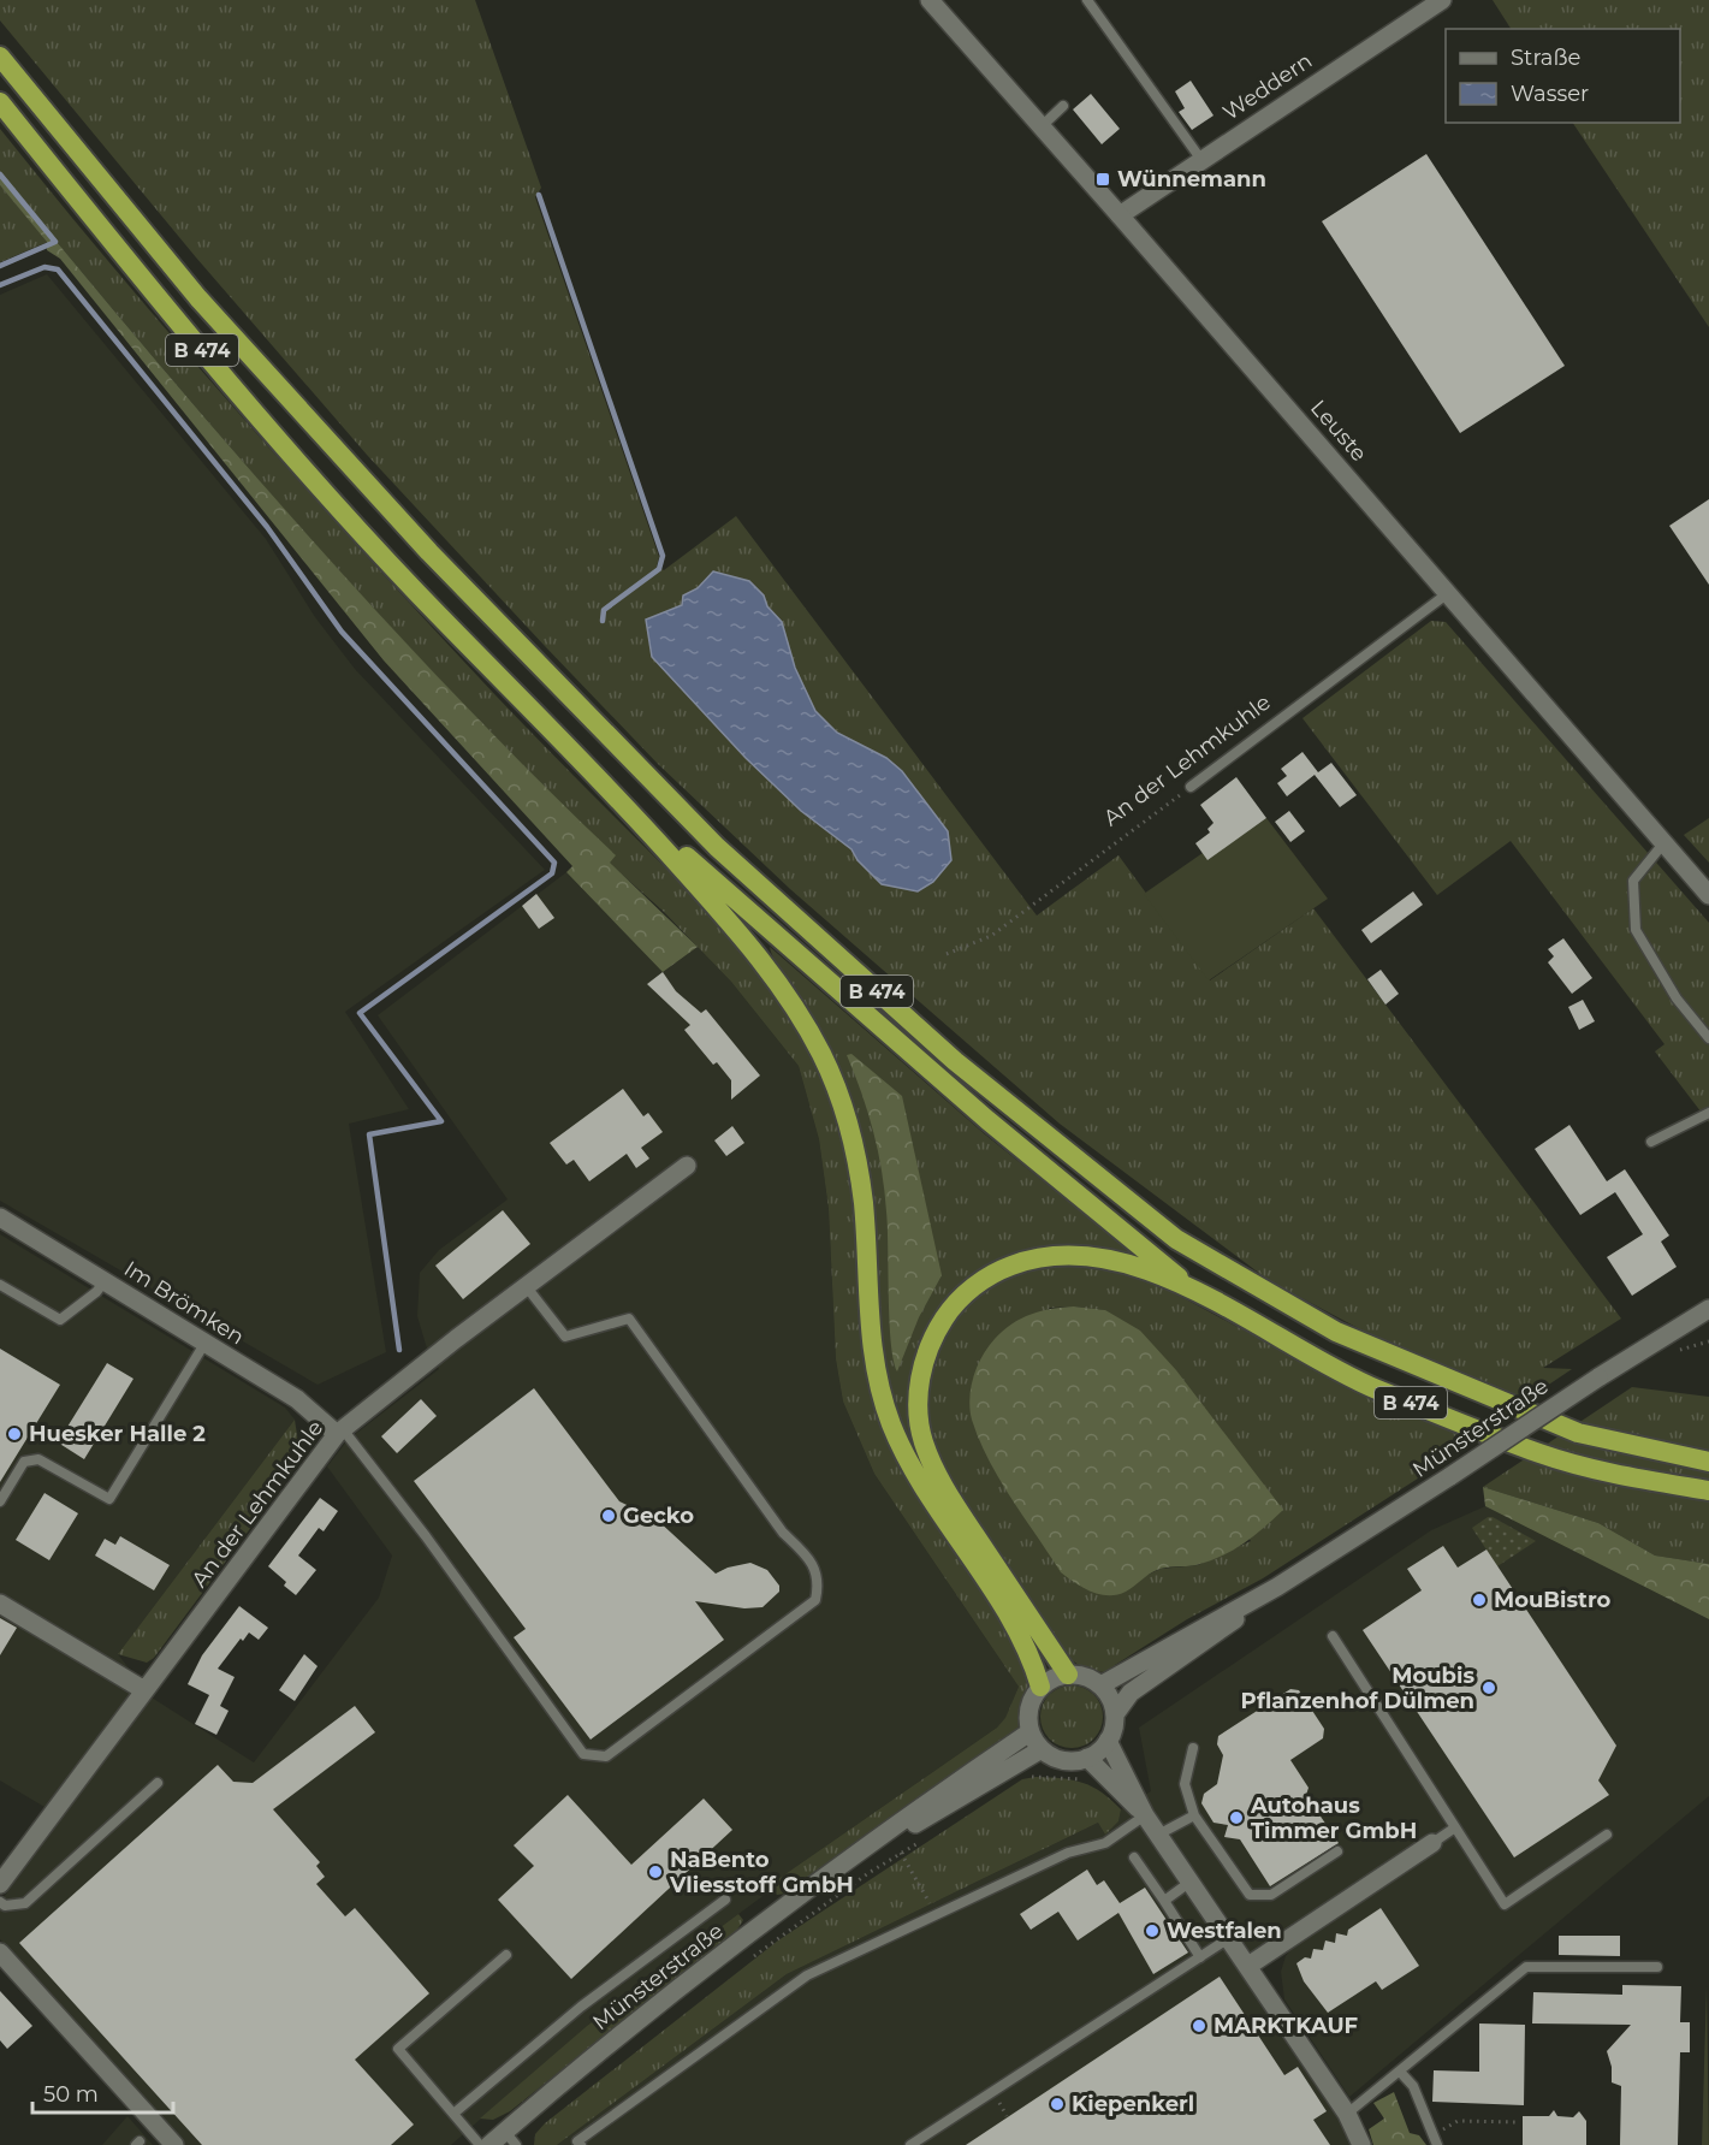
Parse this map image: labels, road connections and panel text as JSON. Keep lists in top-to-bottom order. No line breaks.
{"streets":{"highway":["B 474"],"street":["Weddern","Leuste","An der Lehmkuhle","Im Brömken","Münsterstraße"]},"crossings":[["Weddern","Leuste"],["Leuste","An der Lehmkuhle"],["An der Lehmkuhle","Im Brömken"]],"places":{"transit":["Wünnemann"],"other":["Huesker Halle 2","Gecko","MouBistro","Moubis Pflanzenhof Dülmen","Autohaus Timmer GmbH","NaBento Vliesstoff GmbH","Westfalen","MARKTKAUF","Kiepenkerl"]},"legend":["Straße","Wasser"],"scale_bar":"50 m"}
